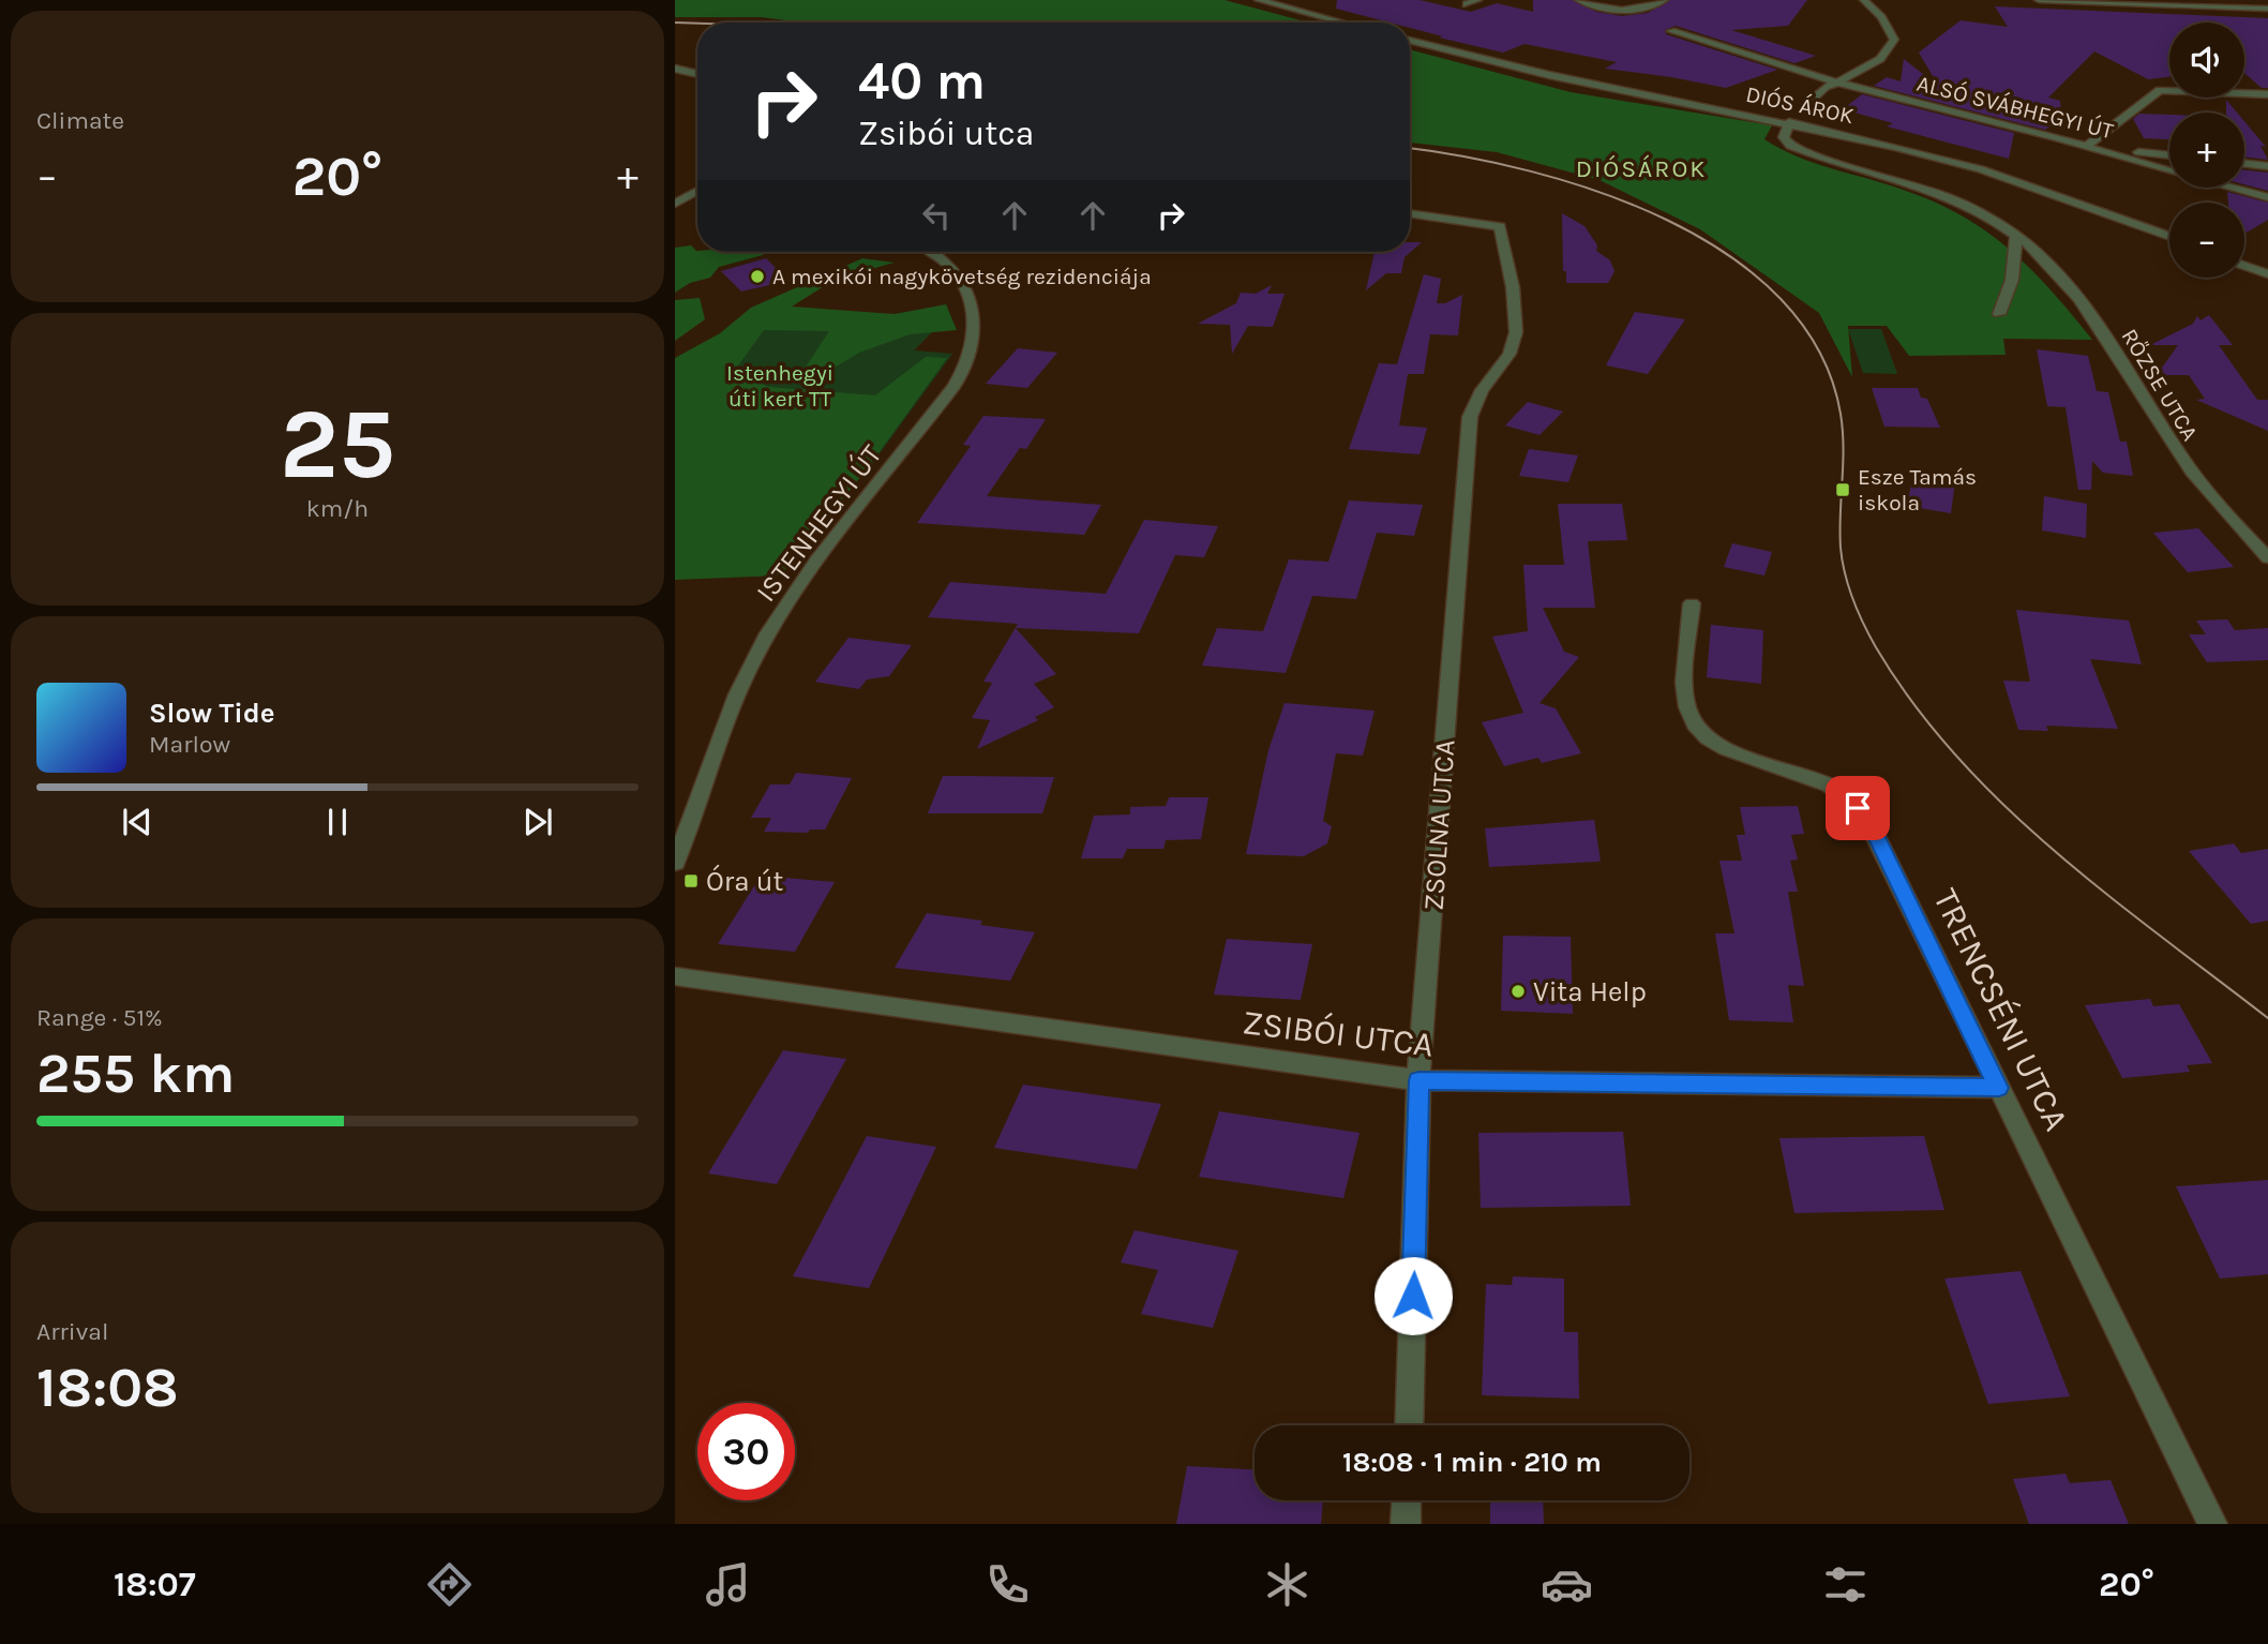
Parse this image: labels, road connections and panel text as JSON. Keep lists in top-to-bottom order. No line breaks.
{"streets":{"street":["DIÓS ÁROK","ALSÓ SVÁBHEGYI ÚT","RŐZSE UTCA","ISTENHEGYI ÚT","ZSOLNA UTCA","TRENCSÉNI UTCA","ZSIBÓI UTCA"]},"crossings":[["DIÓS ÁROK","RŐZSE UTCA"],["ZSOLNA UTCA","ZSIBÓI UTCA"],["TRENCSÉNI UTCA","ZSIBÓI UTCA"]],"districts":["DIÓSÁROK"],"parks":["Istenhegyi úti kert TT"],"places":{"other":["A mexikói nagykövetség rezidenciája","Vita Help"],"transit":["Esze Tamás iskola","Óra út"]},"page":{"tile":["Climate",["25","km/h"],["Range · 51%","255 km"],["Arrival","18:08"]],"map_buttons":["+","−"],"turn":["40 m","Zsibói utca"],"heat":["−","20°","+"],"song":["Slow Tide","Marlow"],"limit":"30","trip":"18:08 · 1 min · 210 m","tabs":["18:07","20°"]}}
